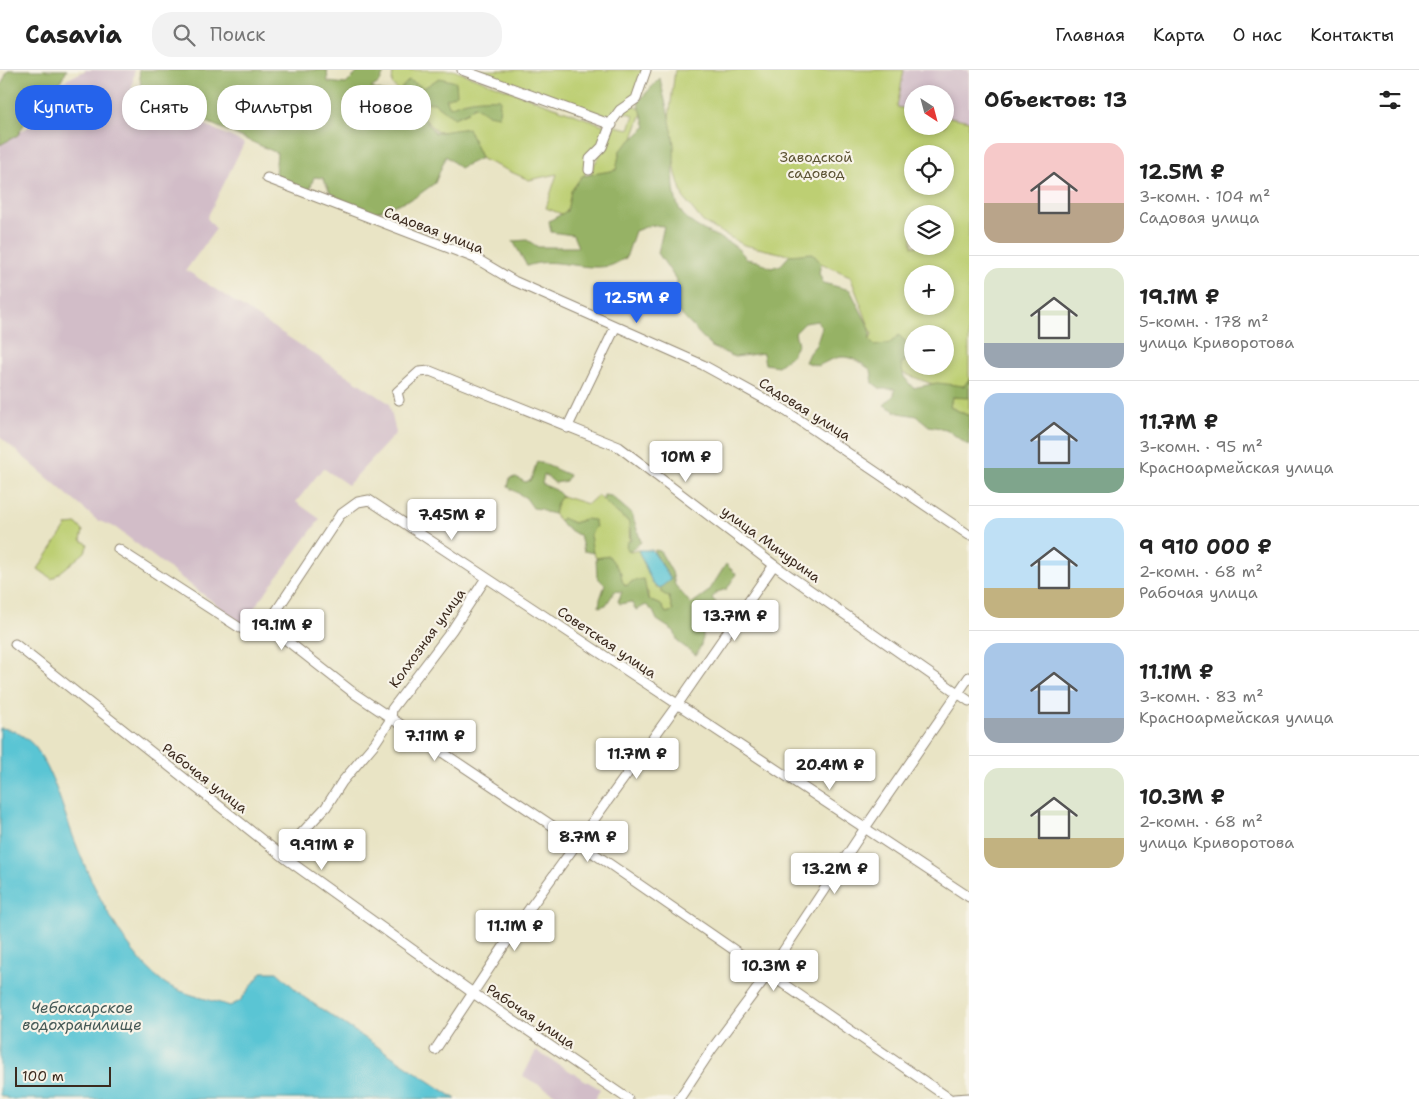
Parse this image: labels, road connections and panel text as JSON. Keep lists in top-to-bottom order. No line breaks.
{"streets":{"street":["Садовая улица","улица Мичурина","Колхозная улица","Советская улица","Рабочая улица"]},"crossings":[["Колхозная улица","Советская улица"],["Колхозная улица","Рабочая улица"]],"water":["Чебоксарское водохранилище"],"parks":["Заводской садовод"],"scale_bar":"100 m","north":"bottom right","page":{"header":"Casavia","search":"Поиск","nav":["Главная","Карта","О нас","Контакты"],"heading":"Объектов: 13","map_buttons":["+","−"],"chip":["Купить","Снять","Фильтры","Новое"],"list":[{"name":"12.5M ₽","note":"3-комн. · 104 m² · Садовая улица"},{"name":"19.1M ₽","note":"5-комн. · 178 m² · улица Криворотова"},{"name":"11.7M ₽","note":"3-комн. · 95 m² · Красноармейская улица"},{"name":"9 910 000 ₽","note":"2-комн. · 68 m² · Рабочая улица"},{"name":"11.1M ₽","note":"3-комн. · 83 m² · Красноармейская улица"},{"name":"10.3M ₽","note":"2-комн. · 68 m² · улица Криворотова"}],"price":["12.5M ₽","10M ₽","7.45M ₽","13.7M ₽","19.1M ₽","7.11M ₽","11.7M ₽","20.4M ₽","8.7M ₽","9.91M ₽","13.2M ₽","11.1M ₽","10.3M ₽"],"scale":"100 m"}}
